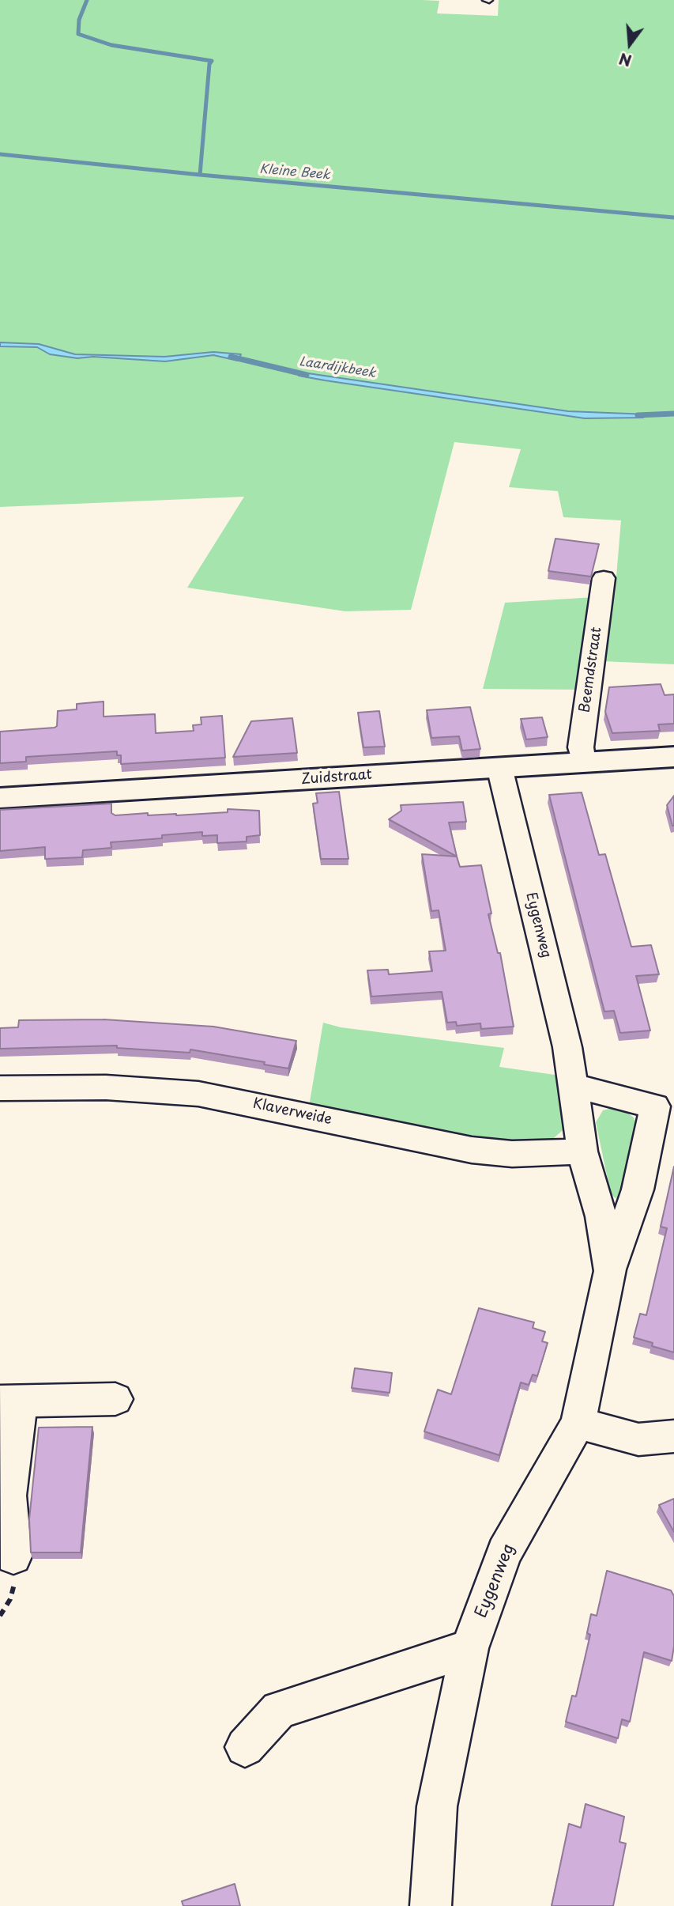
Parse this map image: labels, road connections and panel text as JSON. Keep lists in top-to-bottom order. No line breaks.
{"streets":{"main road":["Zuidstraat"],"street":["Beemdstraat","Eygenweg","Klaverweide"]},"crossings":[["Beemdstraat","Zuidstraat"],["Zuidstraat","Eygenweg"],["Eygenweg","Klaverweide"]],"water":["Kleine Beek","Laardijkbeek"],"north":"bottom"}
